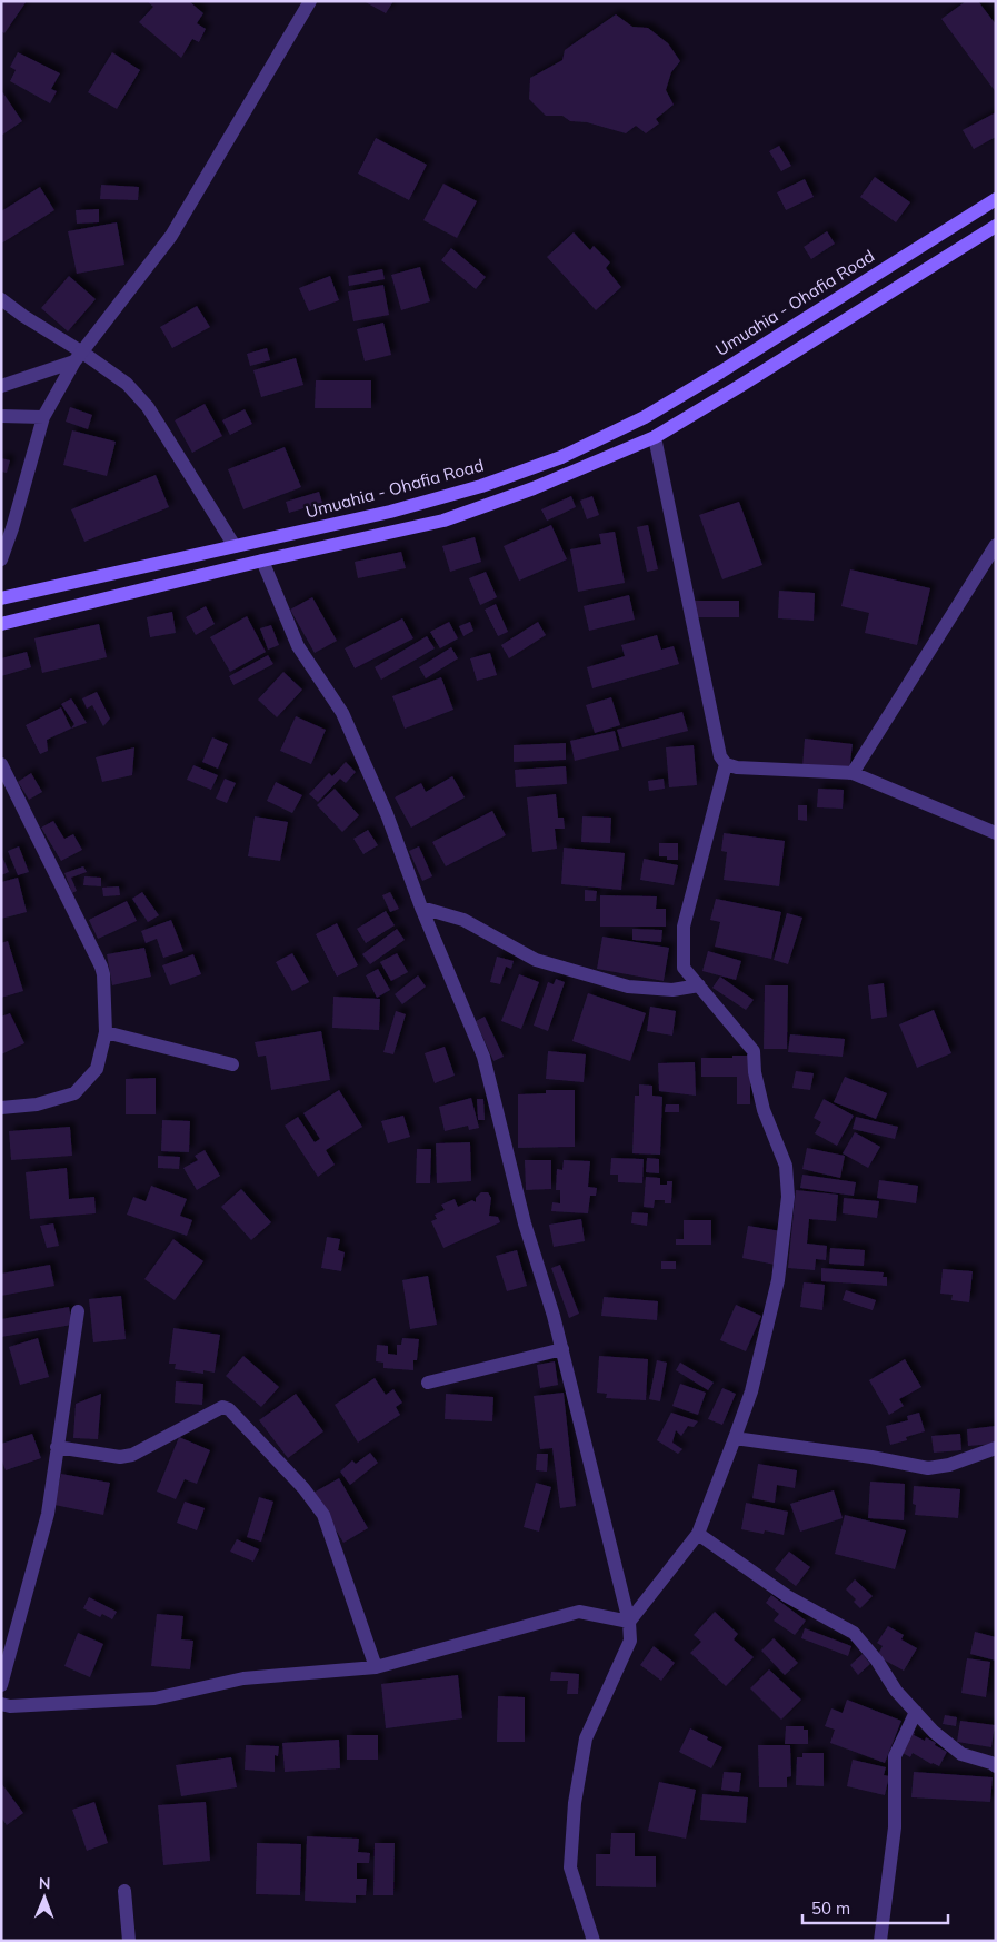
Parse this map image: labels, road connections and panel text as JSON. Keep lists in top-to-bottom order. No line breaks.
{"streets":{"main road":["Umuahia - Ohafia Road"]},"scale_bar":"50 m","north":"top"}
